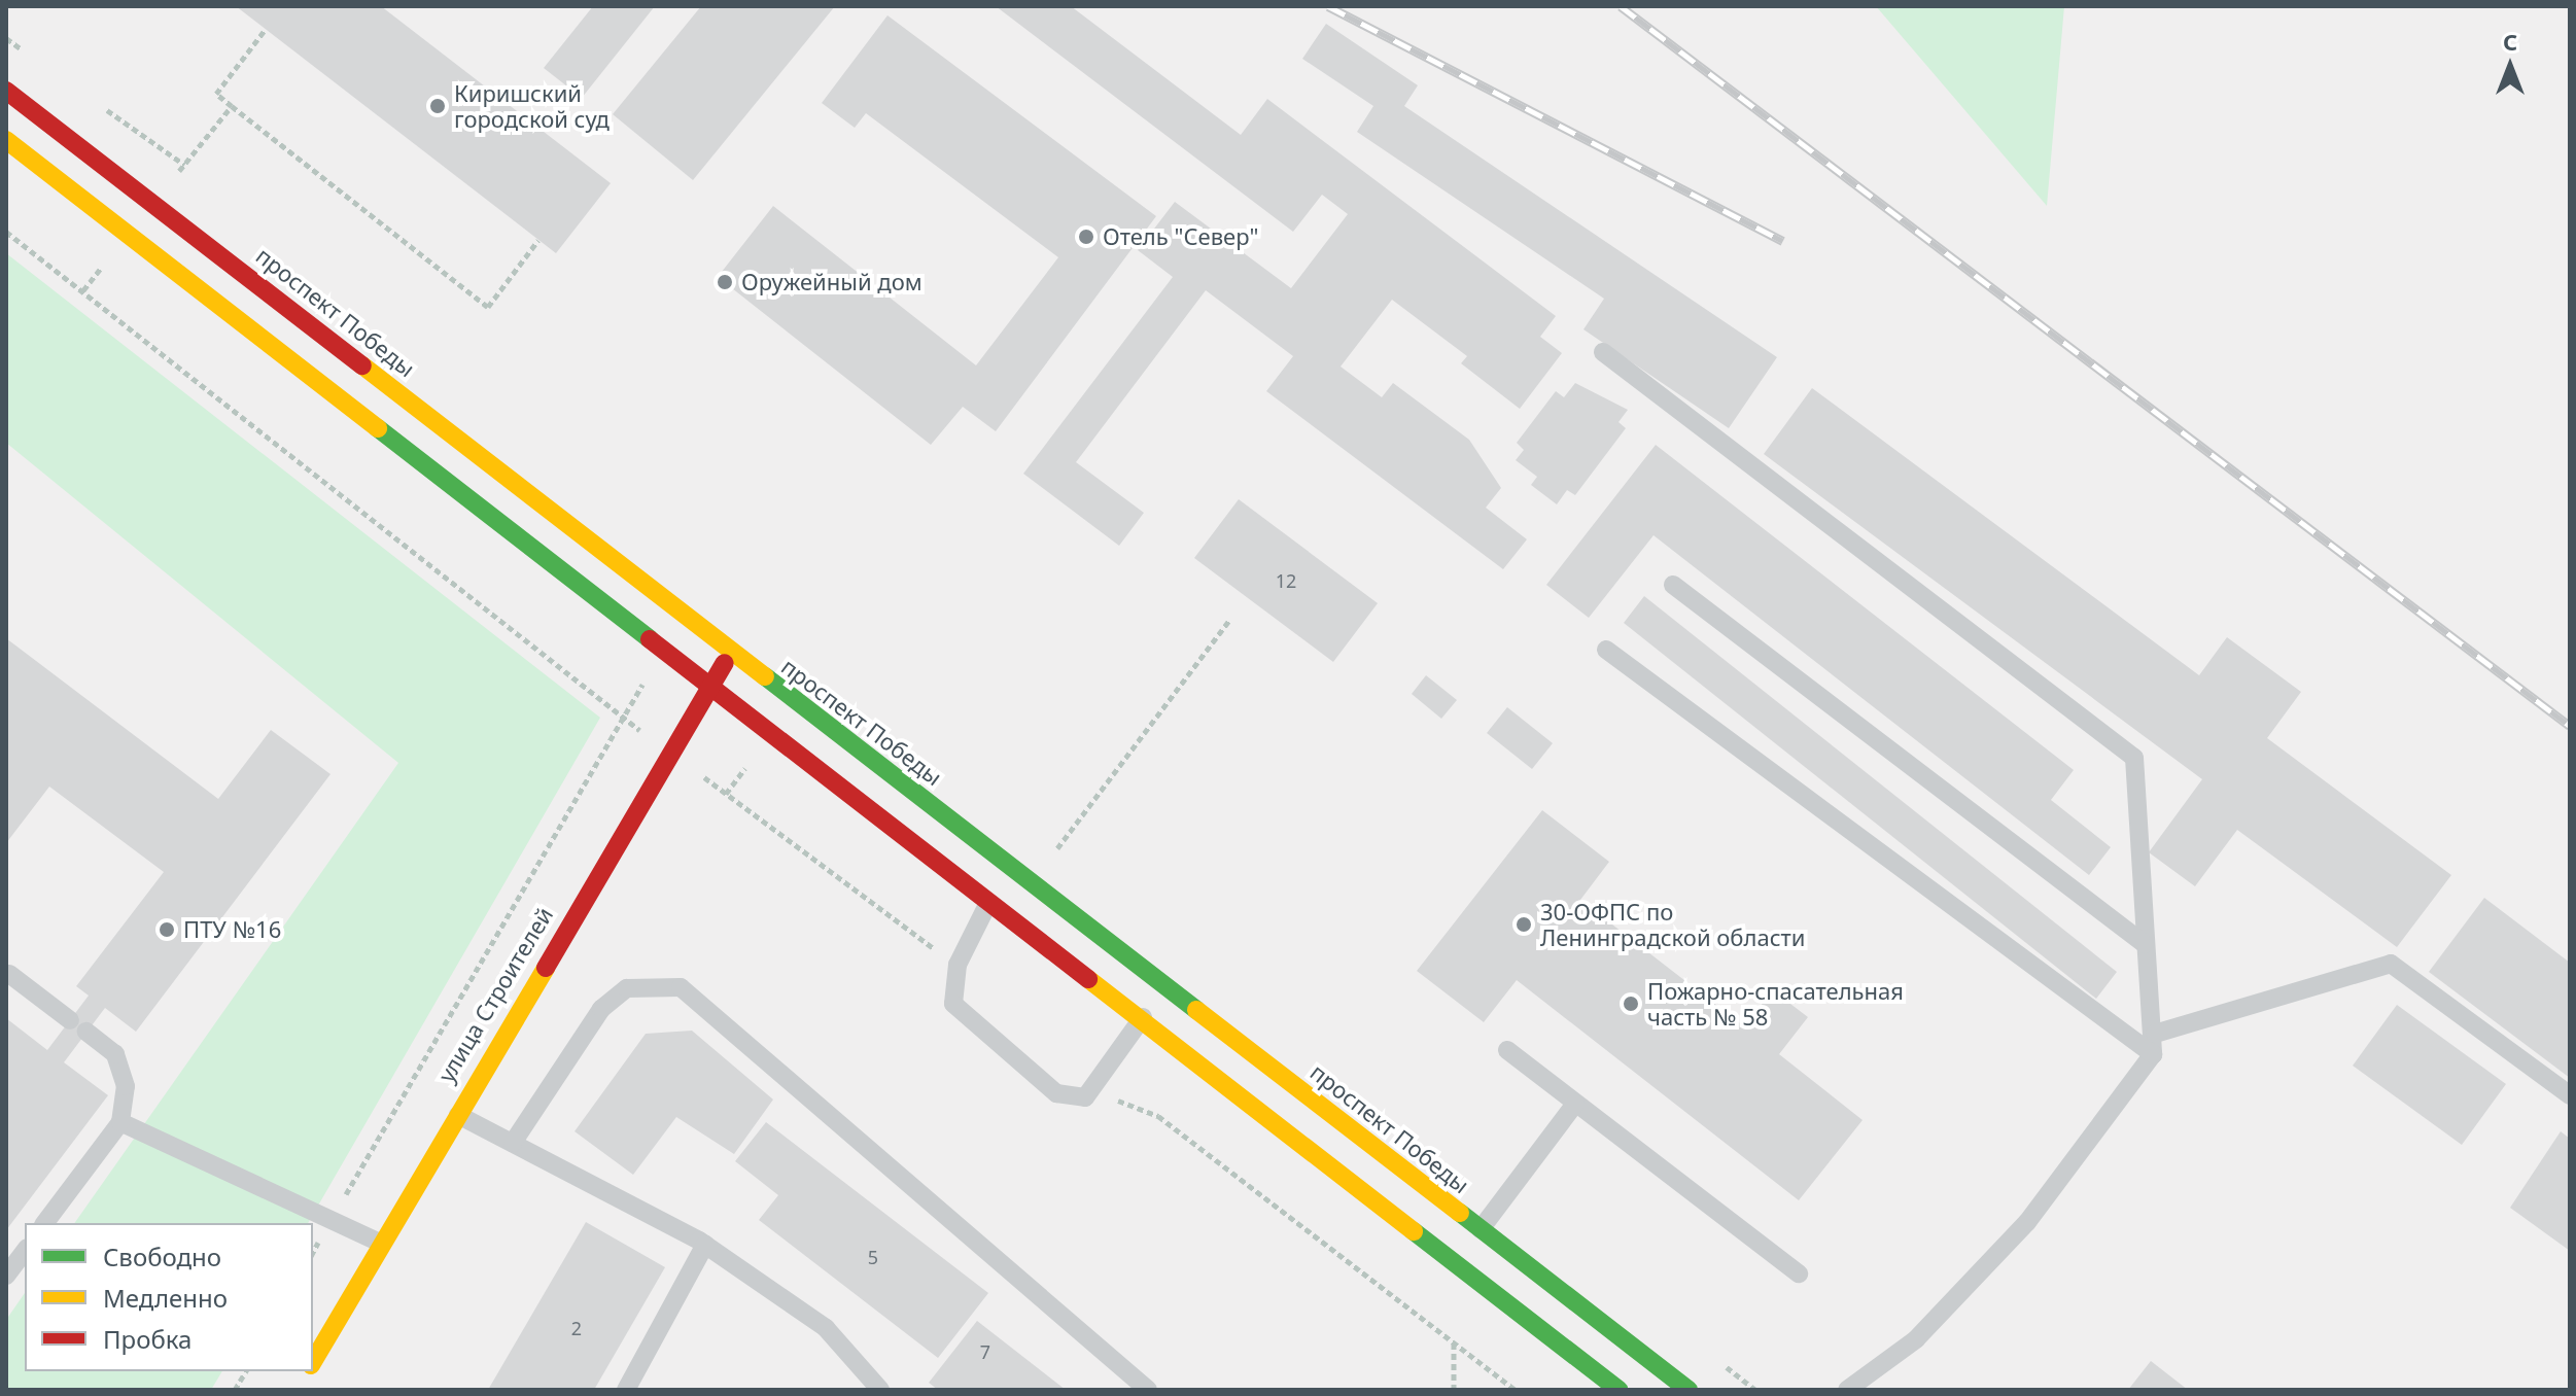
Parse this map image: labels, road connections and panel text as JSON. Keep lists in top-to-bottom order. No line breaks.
{"streets":{"main road":["проспект Победы","улица Строителей"]},"crossings":[["проспект Победы","улица Строителей"]],"places":["Киришский городской суд","Отель \"Север\"","Оружейный дом","30-ОФПС по Ленинградской области","ПТУ №16","Пожарно-спасательная часть № 58"],"house_numbers":["12","5","2","7"],"legend":["Свободно","Медленно","Пробка"],"north":"top"}
